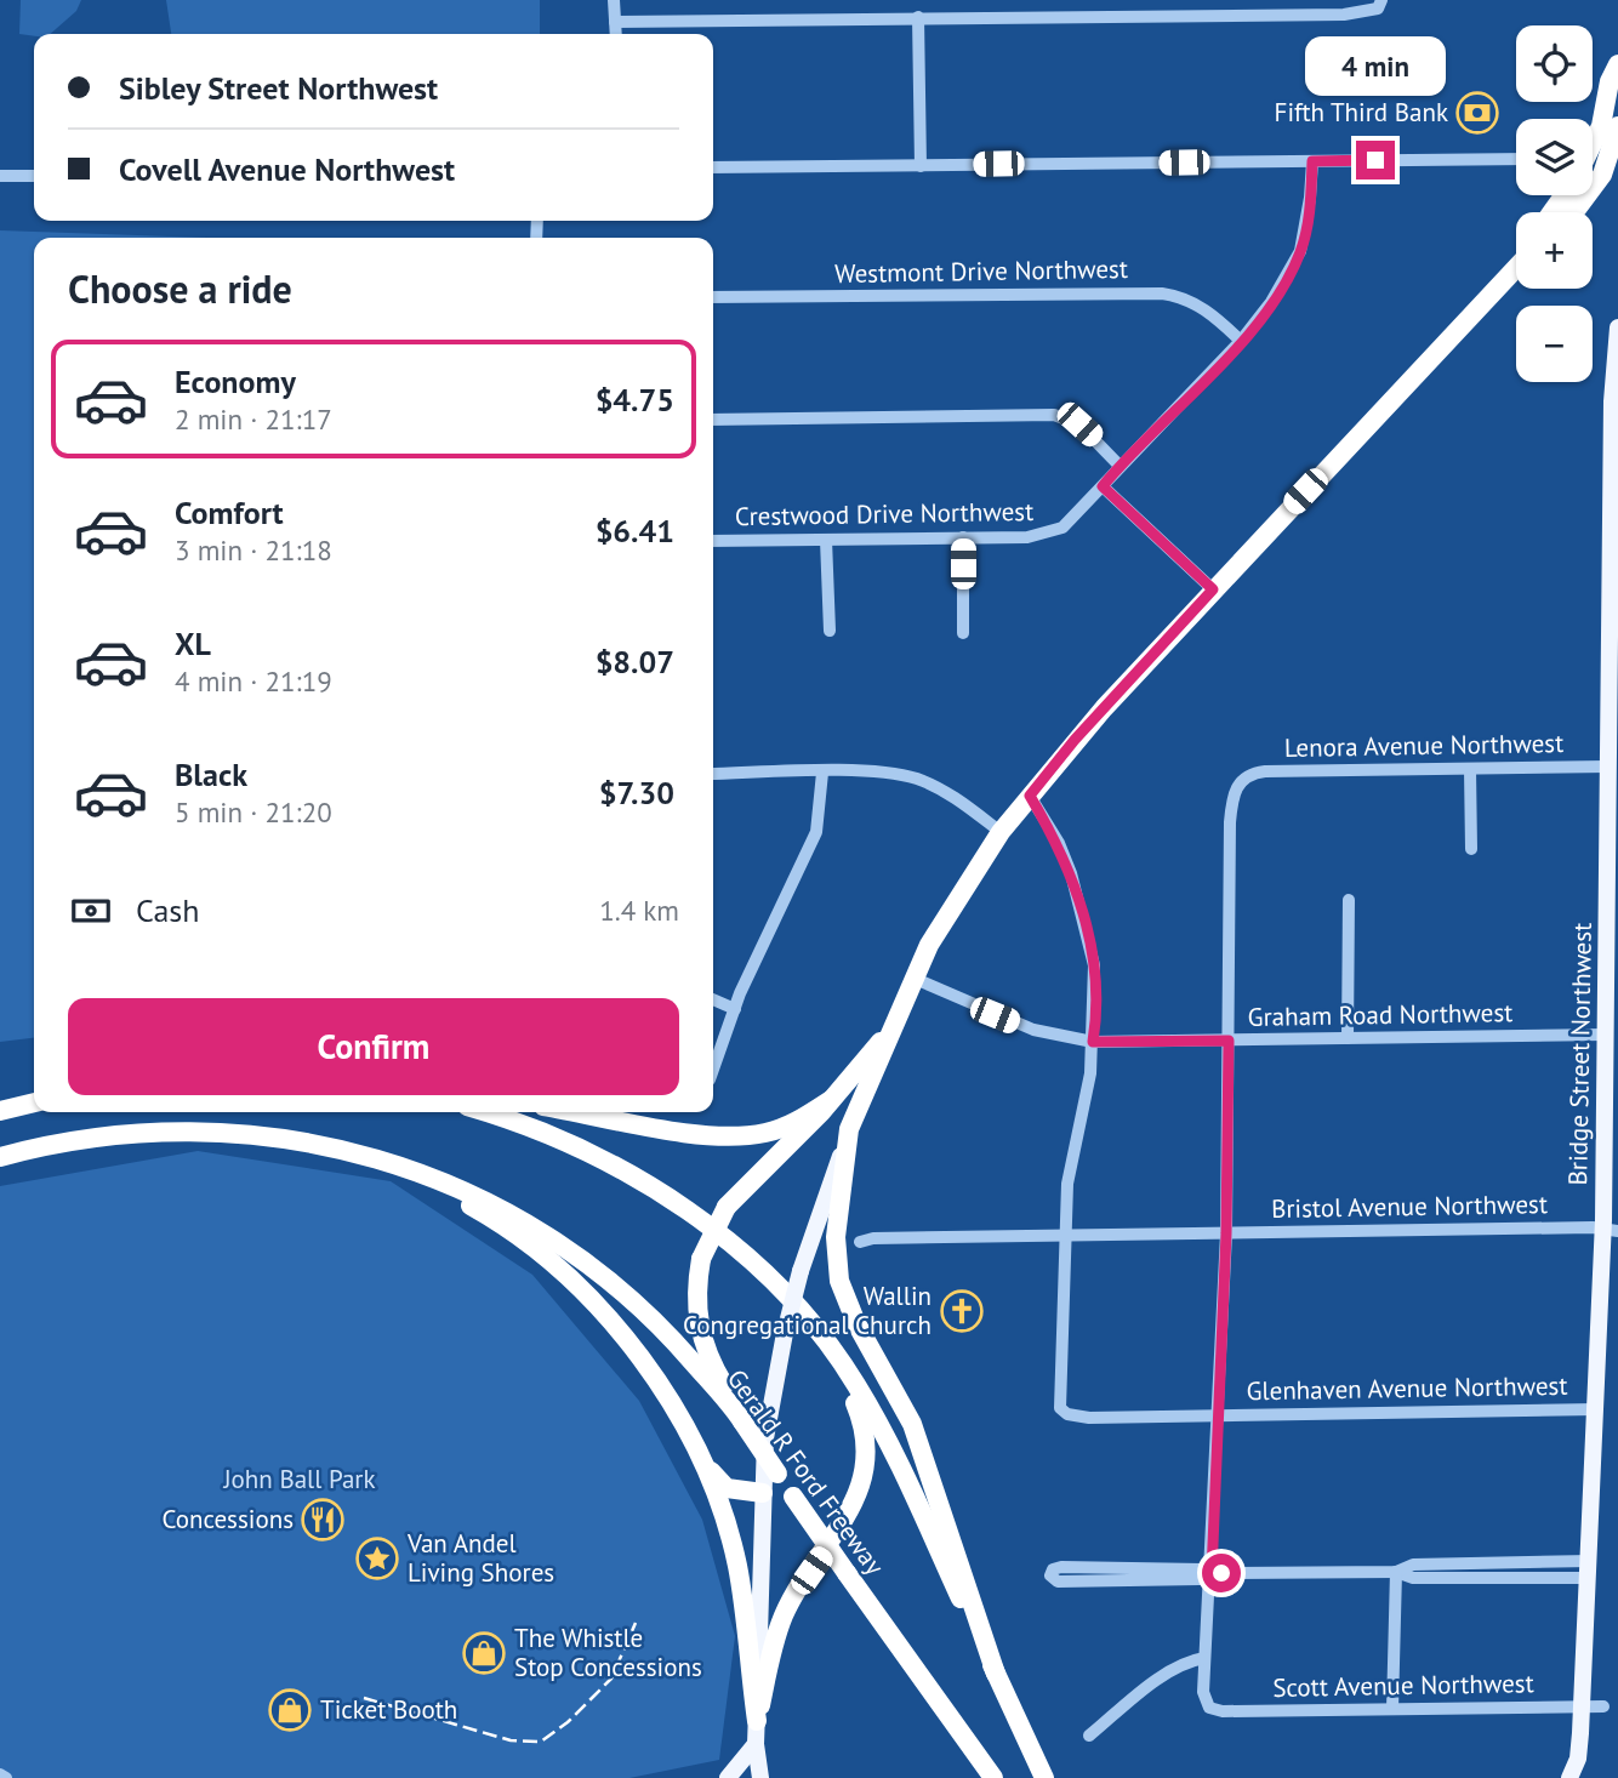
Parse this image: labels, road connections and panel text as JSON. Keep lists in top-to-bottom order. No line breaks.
{"streets":{"highway":["Gerald R Ford Freeway"],"main road":["Bridge Street Northwest"],"street":["Westmont Drive Northwest","Crestwood Drive Northwest","Lenora Avenue Northwest","Graham Road Northwest","Bristol Avenue Northwest","Glenhaven Avenue Northwest","Scott Avenue Northwest"]},"crossings":[["Lenora Avenue Northwest","Graham Road Northwest"],["Lenora Avenue Northwest","Bridge Street Northwest"],["Graham Road Northwest","Bridge Street Northwest"],["Bridge Street Northwest","Bristol Avenue Northwest"],["Bridge Street Northwest","Glenhaven Avenue Northwest"],["Bridge Street Northwest","Scott Avenue Northwest"],["Bristol Avenue Northwest","Glenhaven Avenue Northwest"]],"parks":["John Ball Park"],"places":{"bank":["Fifth Third Bank"],"church":["Wallin Congregational Church"],"restaurant":["Concessions"],"place":["Van Andel Living Shores"],"shop":["The Whistle Stop Concessions","Ticket Booth"]},"page":{"map_buttons":["+","−"],"banner":["Sibley Street Northwest","Covell Avenue Northwest"],"bubble":"4 min","heading":"Choose a ride","list":[{"name":"Economy","note":"2 min · 21:17","value":"$4.75"},{"name":"Comfort","note":"3 min · 21:18","value":"$6.41"},{"name":"XL","note":"4 min · 21:19","value":"$8.07"},{"name":"Black","note":"5 min · 21:20","value":"$7.30"}],"pay":["Cash","1.4 km"],"buttons":"Confirm"}}
